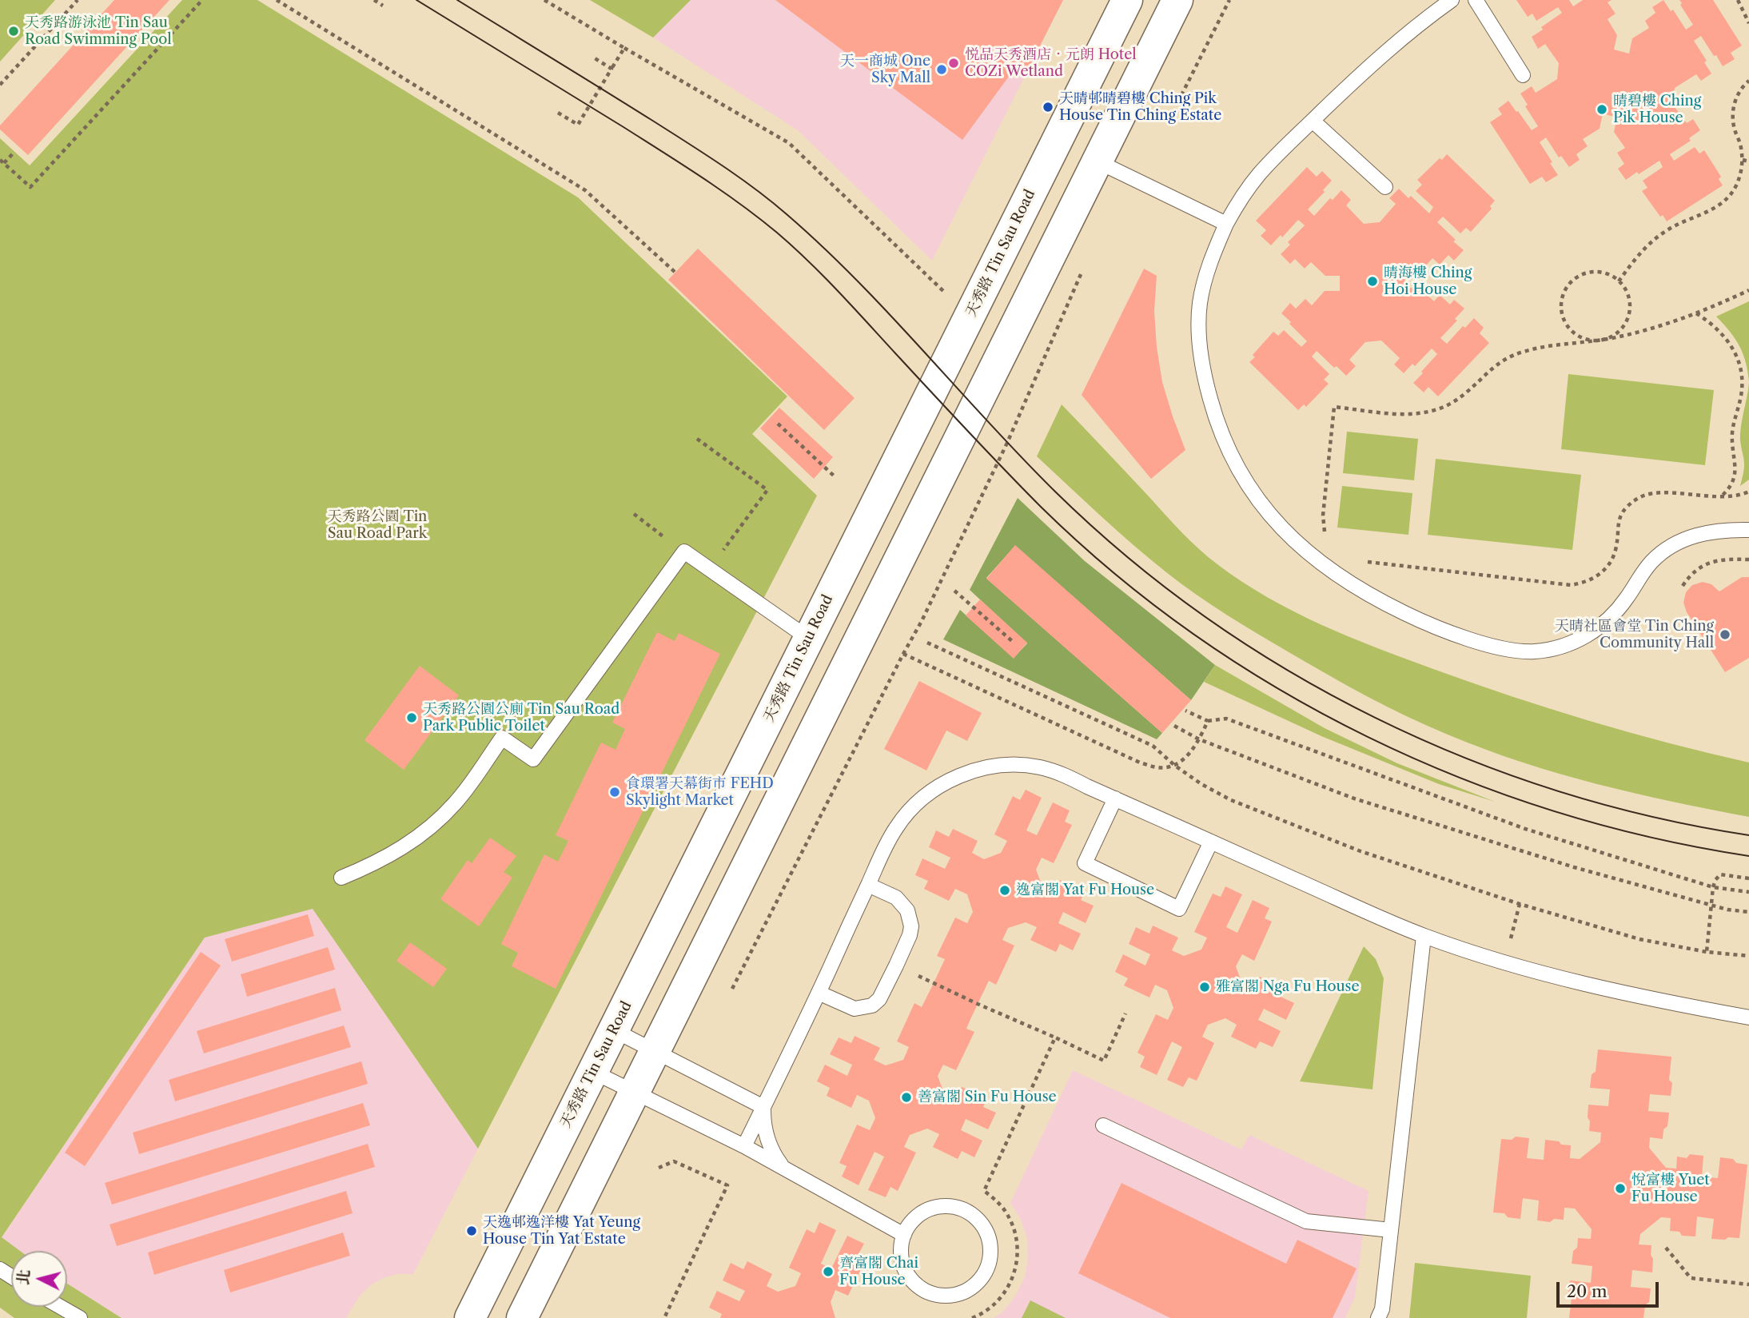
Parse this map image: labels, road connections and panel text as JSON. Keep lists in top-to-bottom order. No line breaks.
{"streets":{"street":["天秀路 Tin Sau Road"]},"parks":["天秀路公園 Tin Sau Road Park"],"places":["天秀路游泳池 Tin Sau Road Swimming Pool","悦品天秀酒店‧元朗 Hotel COZi Wetland","天一商城 One Sky Mall","天晴邨晴碧樓 Ching Pik House Tin Ching Estate","晴碧樓 Ching Pik House","晴海樓 Ching Hoi House","天晴社區會堂 Tin Ching Community Hall","天秀路公園公廁 Tin Sau Road Park Public Toilet","食環署天幕街市 FEHD Skylight Market","逸富閣 Yat Fu House","雅富閣 Nga Fu House","善富閣 Sin Fu House","悅富樓 Yuet Fu House","天逸邨逸洋樓 Yat Yeung House Tin Yat Estate","齊富閣 Chai Fu House"],"scale_bar":"20 m","north":"left"}
